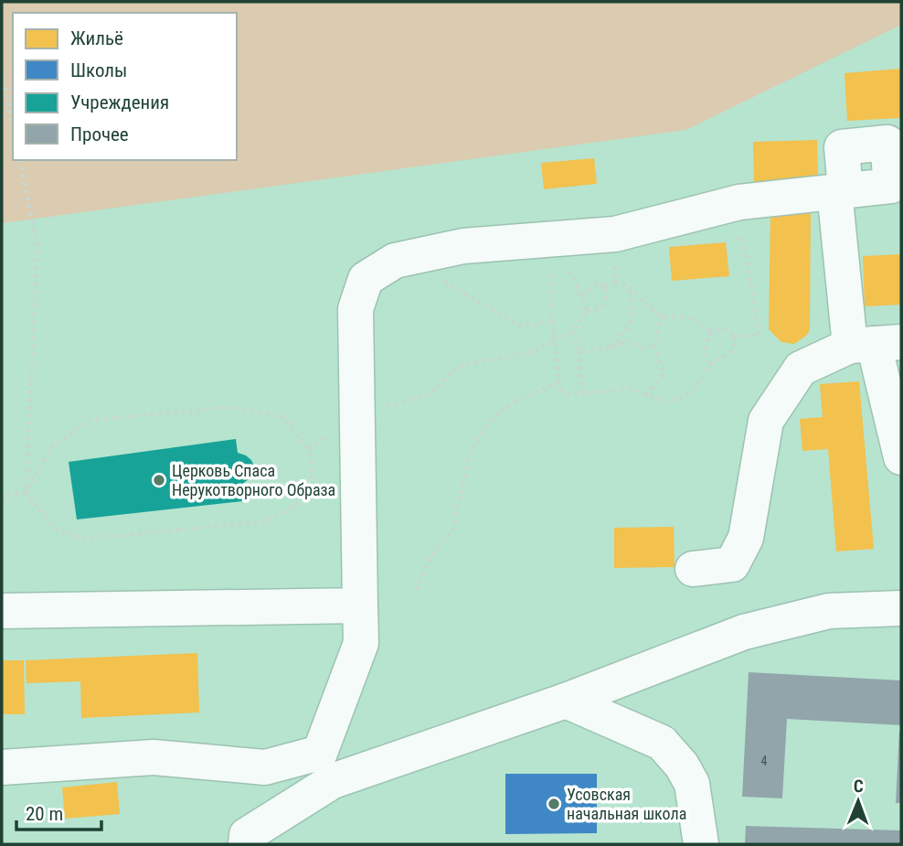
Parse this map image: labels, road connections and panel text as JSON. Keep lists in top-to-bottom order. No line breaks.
{"places":["Церковь Спаса Нерукотворного Образа","Усовская начальная школа"],"house_numbers":["4"],"legend":["Жильё","Школы","Учреждения","Прочее"],"scale_bar":"20 m","north":"top"}
